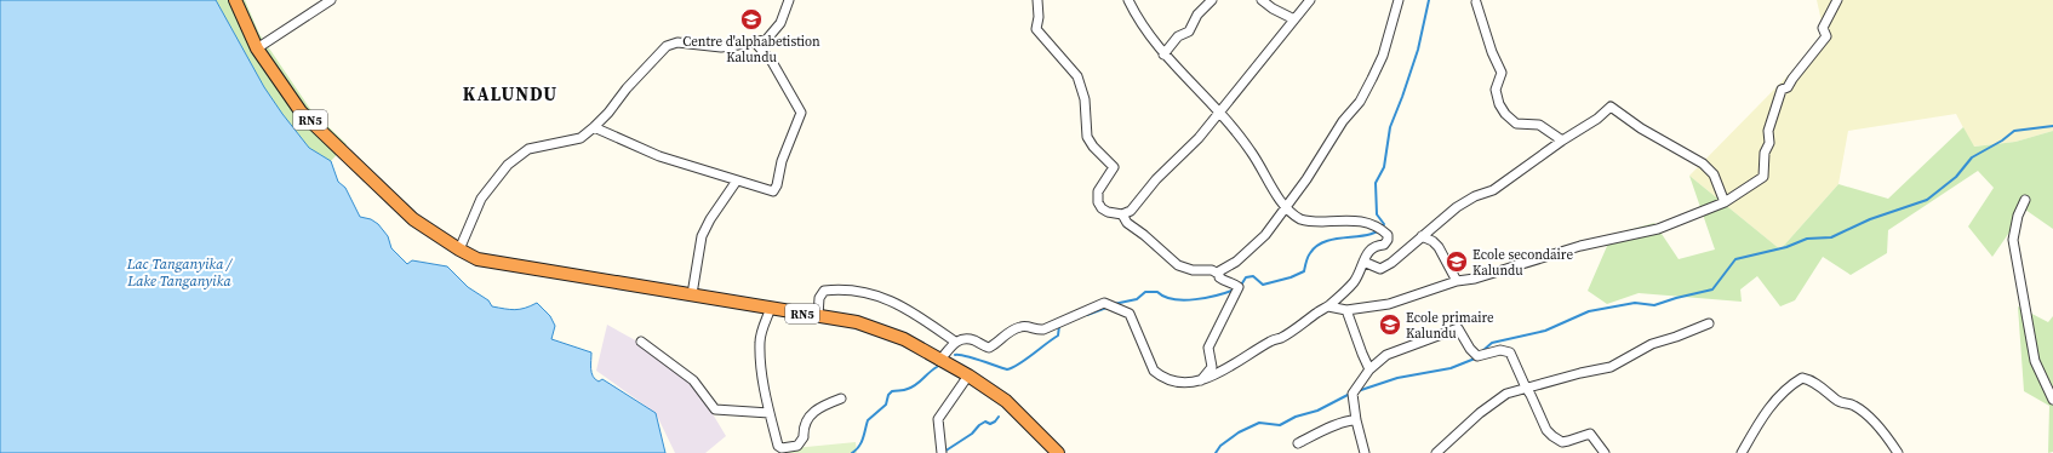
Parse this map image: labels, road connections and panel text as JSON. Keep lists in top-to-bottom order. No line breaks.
{"streets":{"highway":["RN5"]},"districts":["KALUNDU"],"water":["Lac Tanganyika / Lake Tanganyika"],"places":{"school or university":["Centre d'alphabetistion Kalundu","Ecole secondaire Kalundu","Ecole primaire Kalundu"]}}
